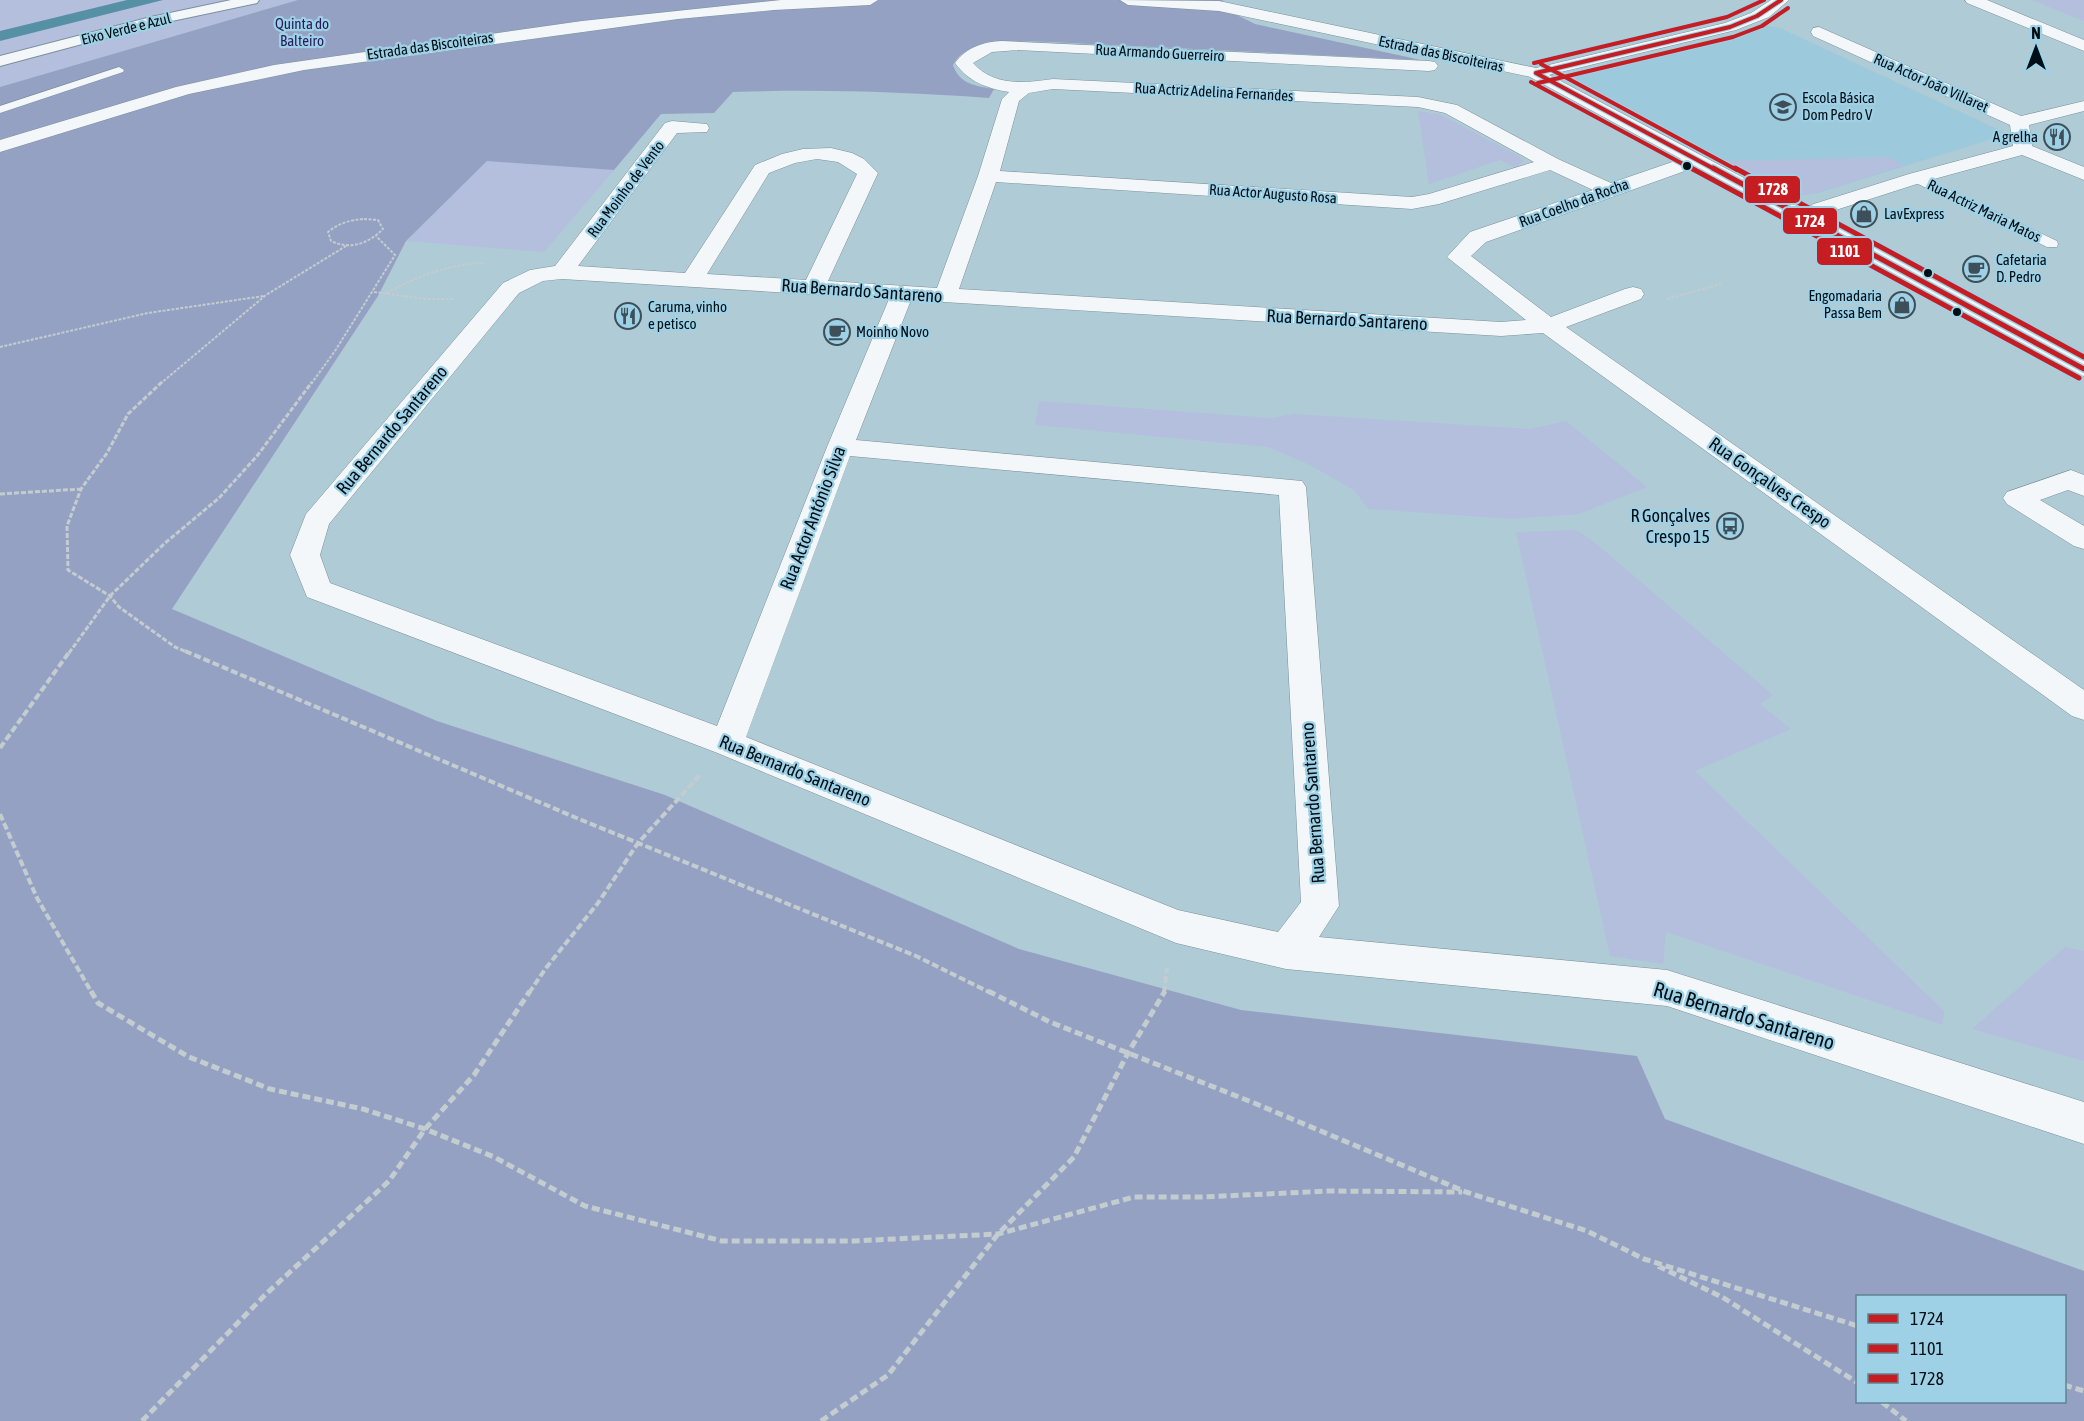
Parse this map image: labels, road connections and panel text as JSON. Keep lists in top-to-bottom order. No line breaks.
{"streets":{"street":["Eixo Verde e Azul","Estrada das Biscoiteiras","Rua Armando Guerreiro","Rua Actor João Villaret","Rua Actriz Adelina Fernandes","Rua Moinho de Vento","Rua Actor Augusto Rosa","Rua Coelho da Rocha","Rua Actriz Maria Matos","Rua Bernardo Santareno","Rua Gonçalves Crespo","Rua Actor António Silva"]},"crossings":[["Rua Armando Guerreiro","Rua Actriz Adelina Fernandes"],["Rua Actriz Adelina Fernandes","Rua Actor Augusto Rosa"],["Rua Actriz Adelina Fernandes","Rua Coelho da Rocha"],["Rua Moinho de Vento","Rua Bernardo Santareno"],["Rua Coelho da Rocha","Rua Gonçalves Crespo"],["Rua Bernardo Santareno","Rua Gonçalves Crespo"],["Rua Bernardo Santareno","Rua Actor António Silva"]],"parks":["Quinta do Balteiro"],"places":{"school or university":["Escola Básica Dom Pedro V"],"restaurant":["A grelha","Caruma, vinho e petisco"],"shop":["LavExpress","Engomadaria Passa Bem"],"cafe":["Cafetaria D. Pedro","Moinho Novo"],"bus stop":["R Gonçalves Crespo 15"]},"lines":["transit line 1724","transit line 1728","transit line 1101"],"legend":["1724","1101","1728"],"north":"top"}
